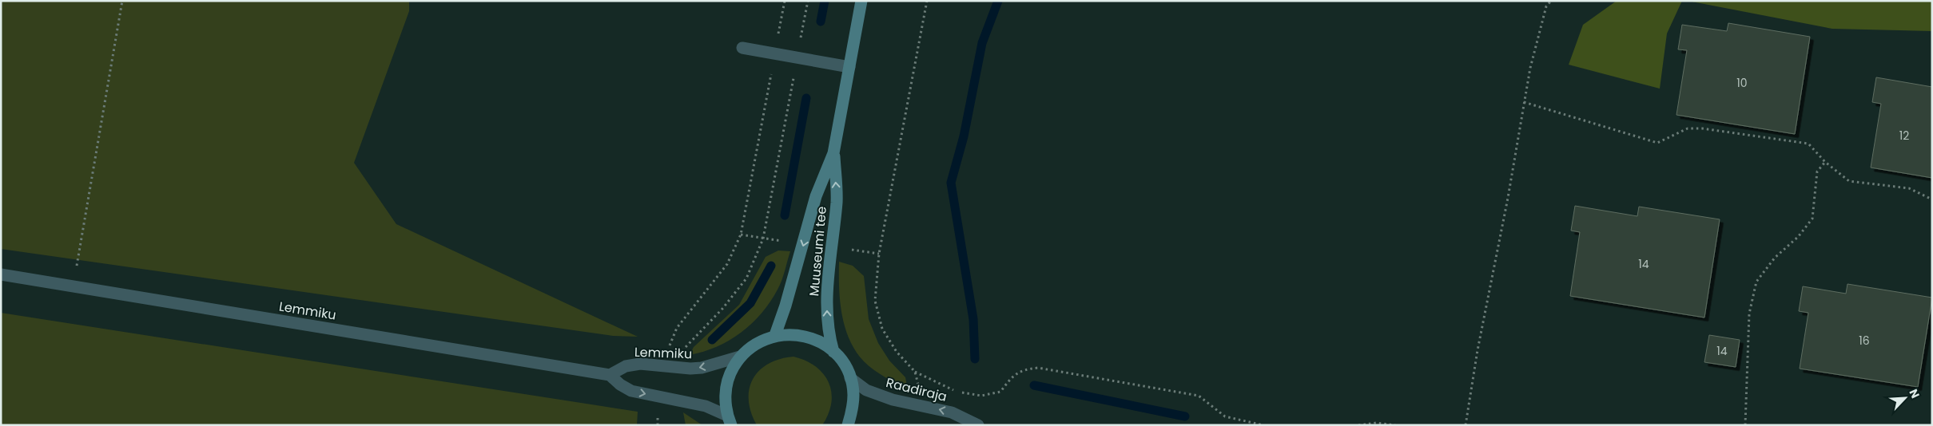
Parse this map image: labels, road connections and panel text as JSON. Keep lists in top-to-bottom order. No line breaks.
{"streets":{"street":["Muuseumi tee","Lemmiku","Raadiraja"]},"crossings":[["Muuseumi tee","Lemmiku"],["Muuseumi tee","Raadiraja"]],"one_way":["Raadiraja"],"house_numbers":["10","12","14","16","14"],"north":"top right"}
